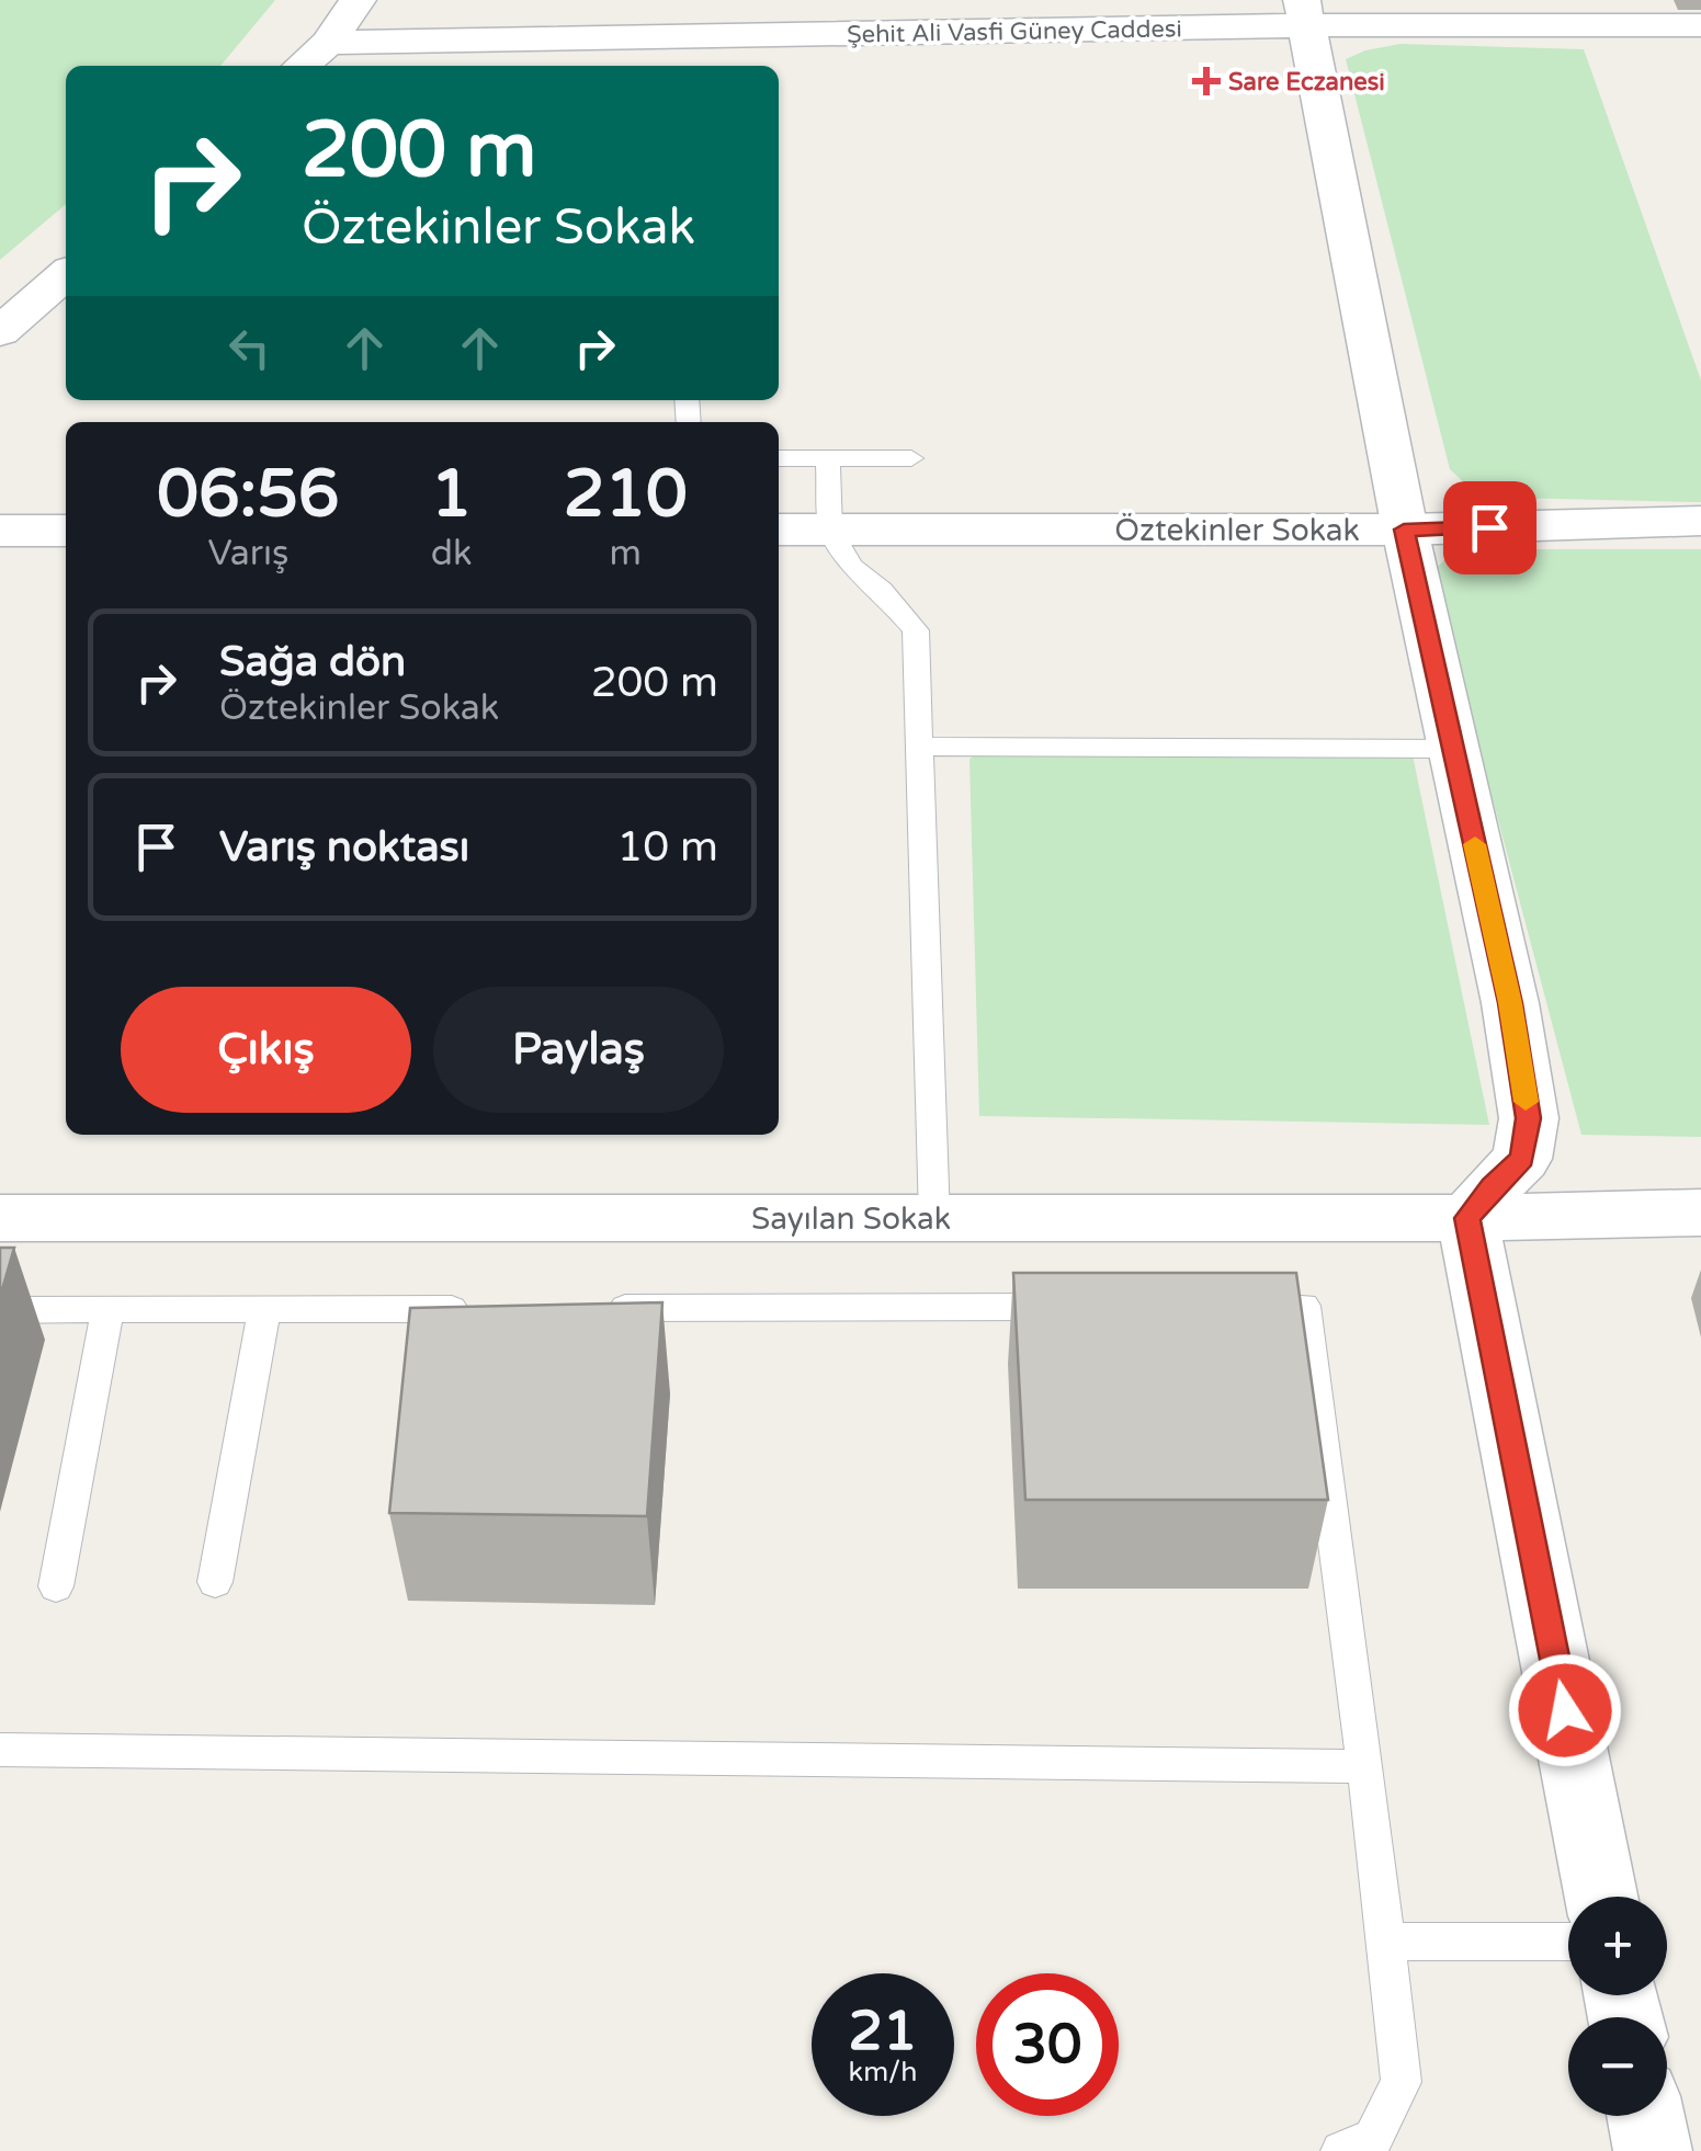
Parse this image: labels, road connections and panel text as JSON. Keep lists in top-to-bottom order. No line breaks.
{"streets":{"street":["Şehit Ali Vasfi Güney Caddesi","Öztekinler Sokak","Sayılan Sokak"]},"places":{"health":["Sare Eczanesi"]},"page":{"turn":["200 m","Öztekinler Sokak"],"eta":["06:56","Varış","1","dk","210","m"],"list":[{"name":"Sağa dön","note":"Öztekinler Sokak","value":"200 m"},{"name":"Varış noktası","value":"10 m"}],"buttons":["Çıkış","Paylaş"],"map_buttons":["+","−"],"speed":"21 km/h","limit":"30"}}
